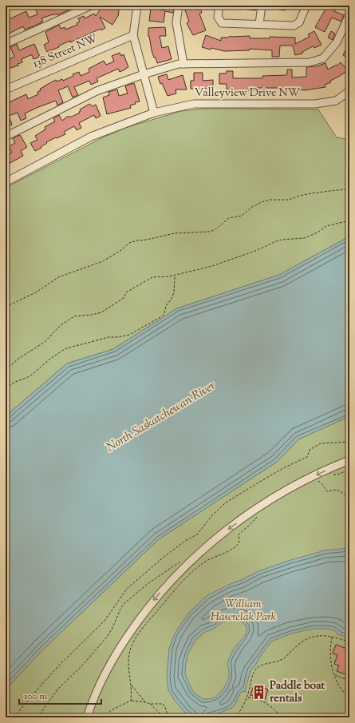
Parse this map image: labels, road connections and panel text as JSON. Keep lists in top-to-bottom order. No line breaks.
{"streets":{"street":["138 Street NW","Valleyview Drive NW"]},"water":["North Saskatchewan River"],"parks":["William Hawrelak Park"],"places":{"building":["Paddle boat rentals"]},"scale_bar":"100 m"}
